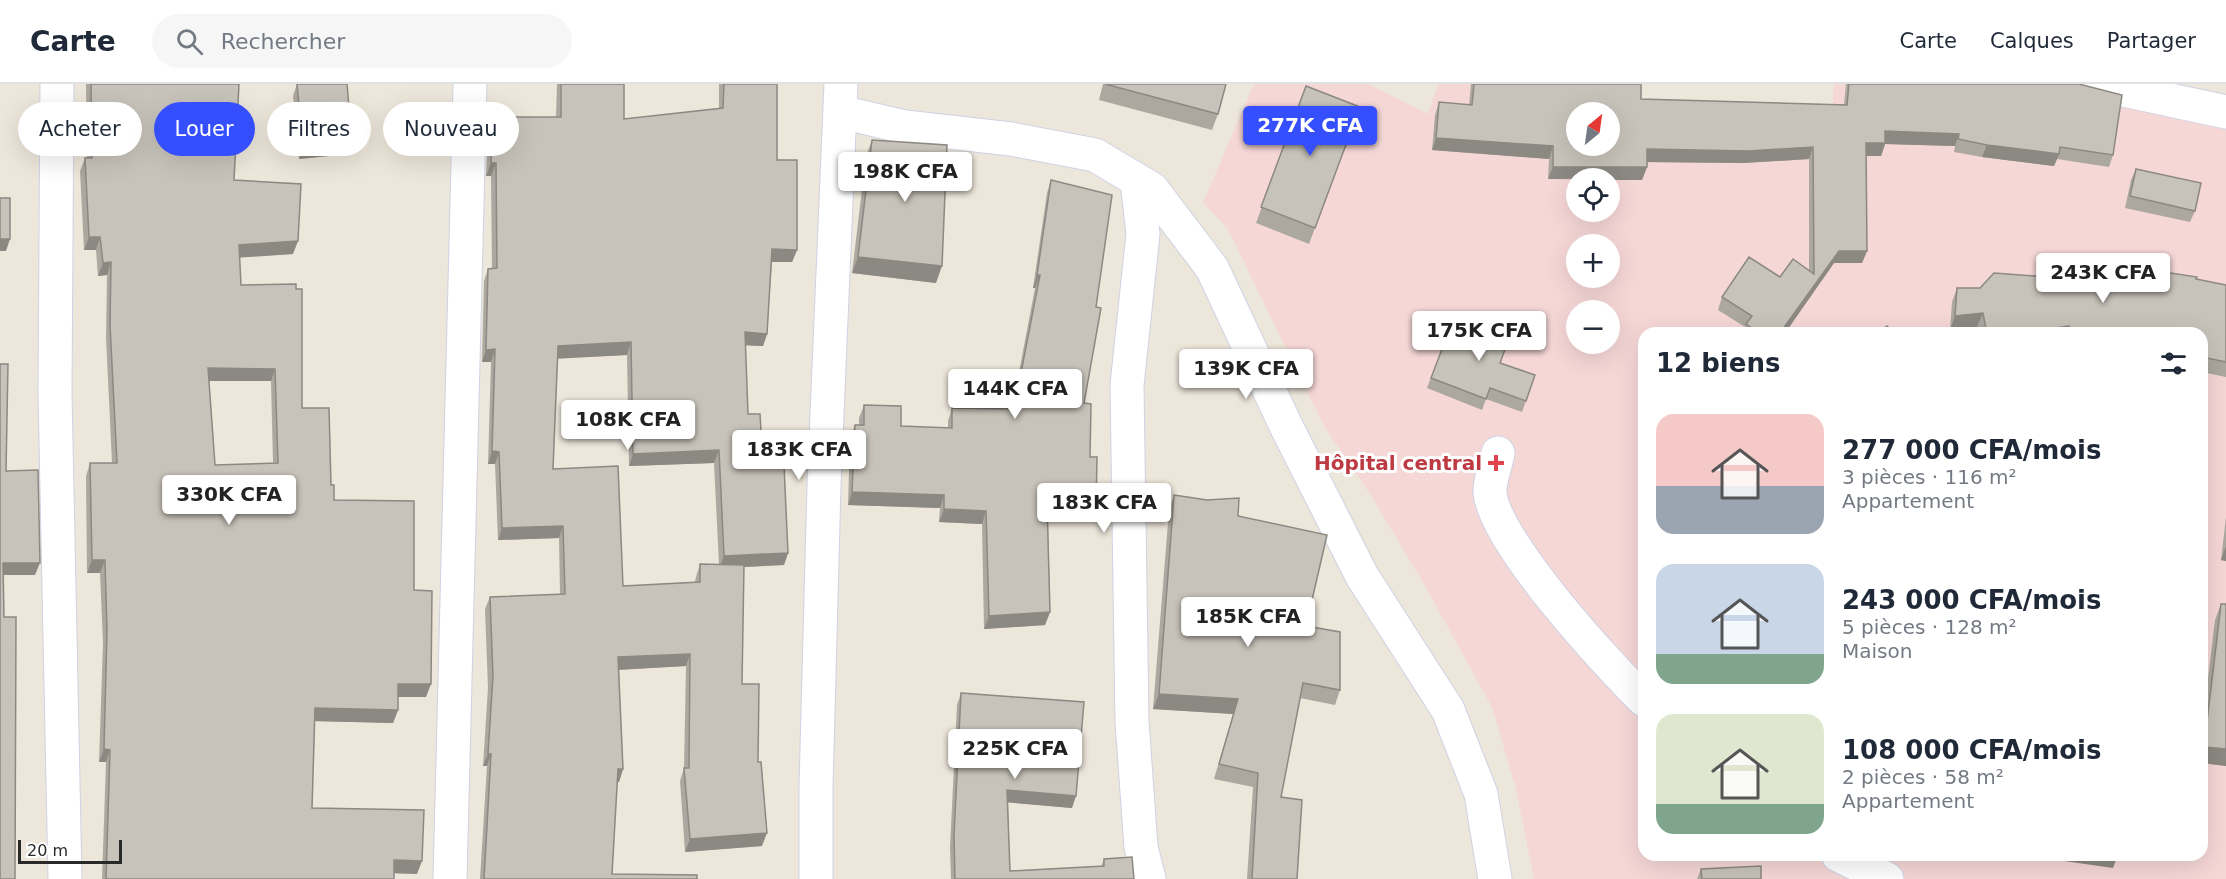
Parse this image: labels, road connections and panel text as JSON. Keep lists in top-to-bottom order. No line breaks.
{"places":{"health":["Hôpital central"]},"scale_bar":"20 m","north":"top right","page":{"header":"Carte","search":"Rechercher","nav":["Carte","Calques","Partager"],"map_buttons":["+","−"],"chip":["Acheter","Louer","Filtres","Nouveau"],"price":["277K CFA","198K CFA","243K CFA","175K CFA","139K CFA","144K CFA","108K CFA","183K CFA","330K CFA","183K CFA","185K CFA","225K CFA"],"heading":"12 biens","list":[{"name":"277 000 CFA/mois","note":"3 pièces · 116 m² · Appartement"},{"name":"243 000 CFA/mois","note":"5 pièces · 128 m² · Maison"},{"name":"108 000 CFA/mois","note":"2 pièces · 58 m² · Appartement"}],"scale":"20 m"}}
